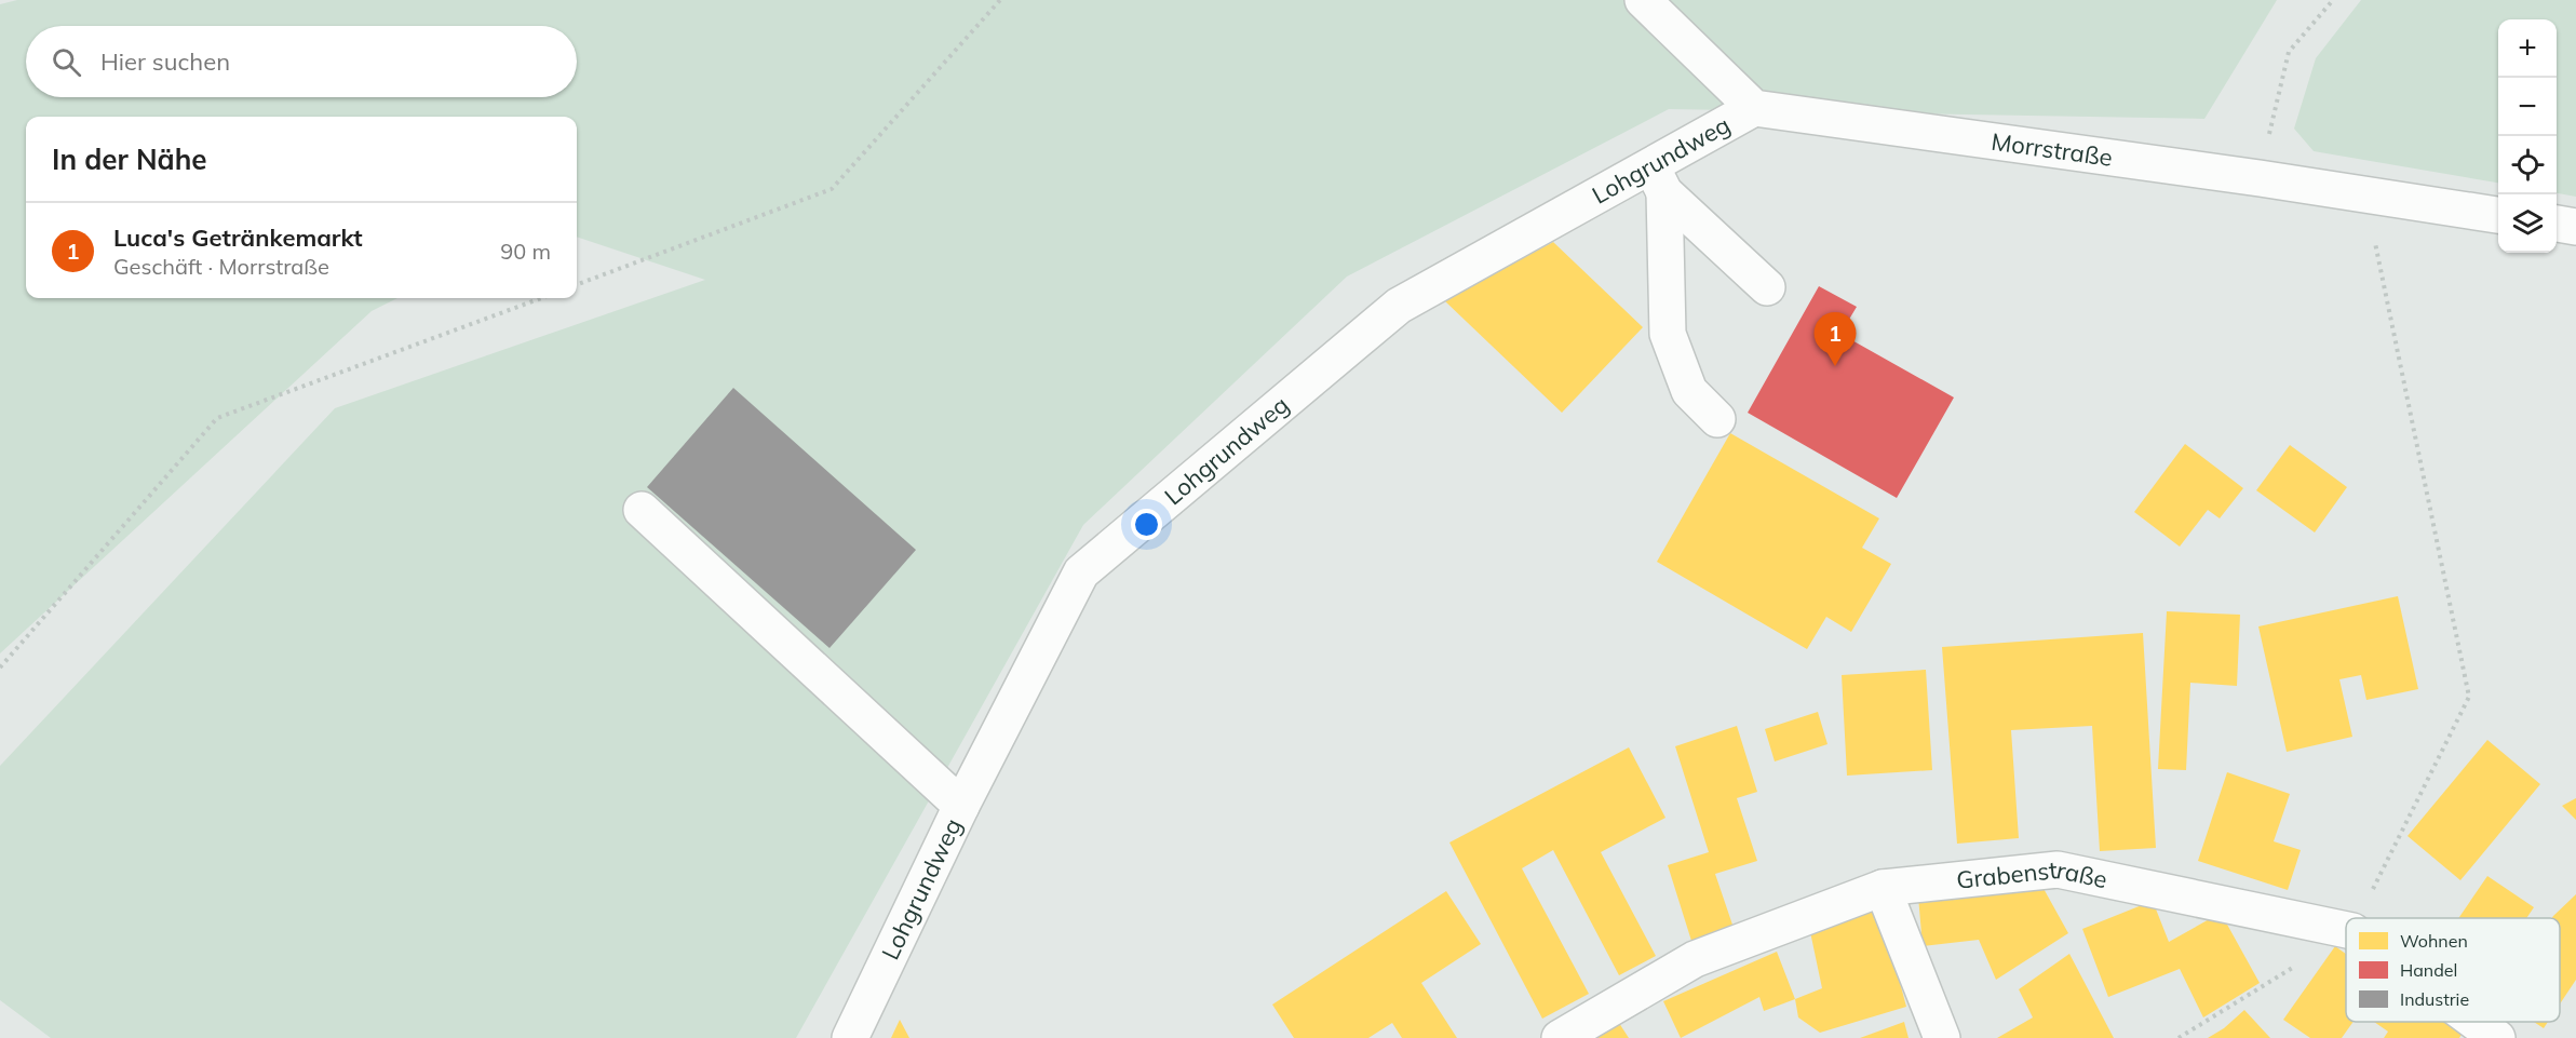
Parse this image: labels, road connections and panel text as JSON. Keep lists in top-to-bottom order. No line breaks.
{"streets":{"street":["Morrstraße","Lohgrundweg","Grabenstraße"]},"crossings":[["Morrstraße","Lohgrundweg"]],"legend":["Wohnen","Handel","Industrie"],"page":{"map_buttons":["+","−"],"search":"Hier suchen","heading":"In der Nähe","list":[{"mark":"1","name":"Luca's Getränkemarkt","note":"Geschäft · Morrstraße","value":"90 m"}],"pins":"1"}}
